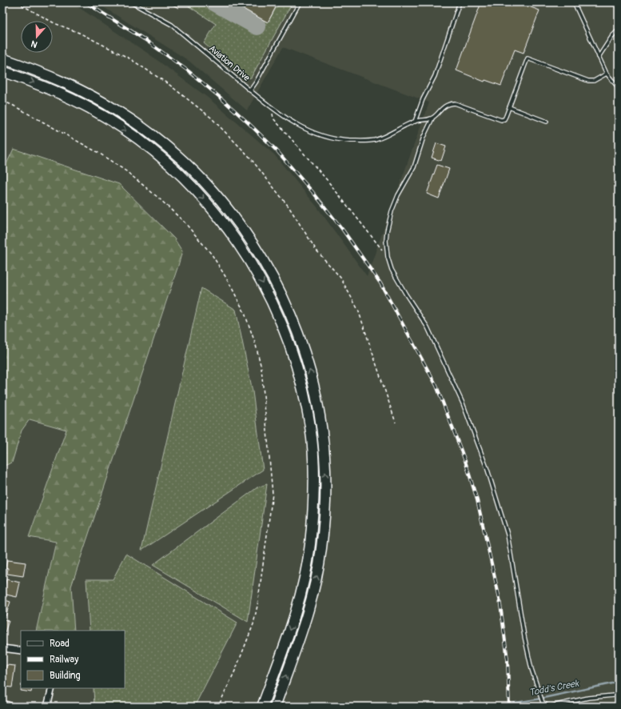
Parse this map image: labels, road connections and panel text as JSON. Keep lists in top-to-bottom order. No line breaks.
{"streets":{"lane":["Aviation Drive"]},"water":["Todd's Creek"],"legend":["Road","Railway","Building"],"north":"bottom"}
